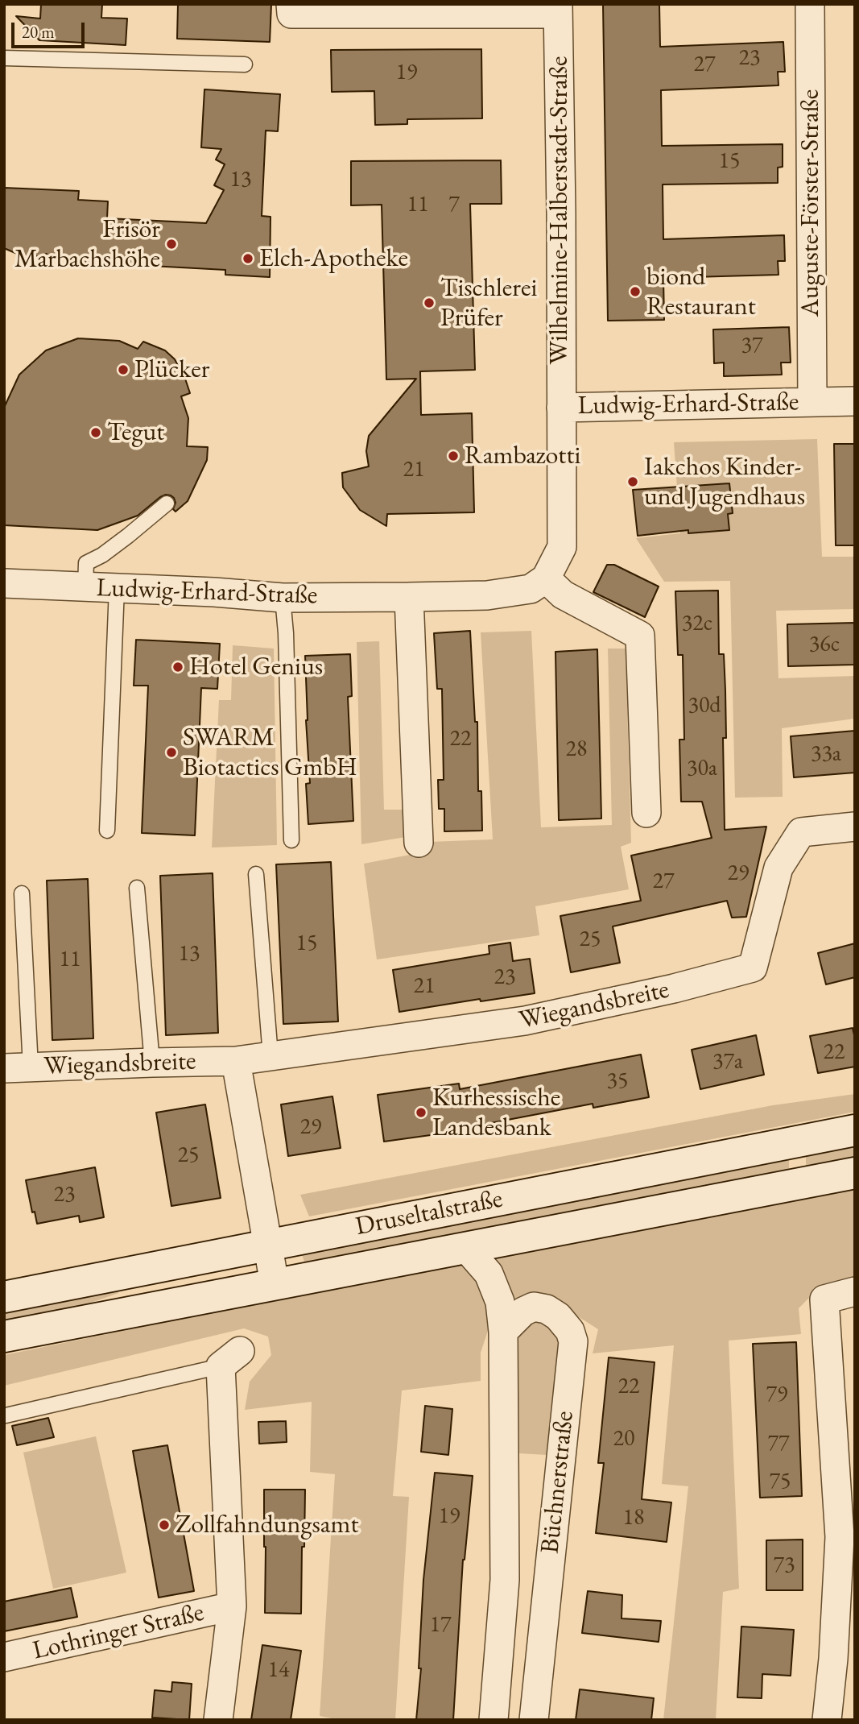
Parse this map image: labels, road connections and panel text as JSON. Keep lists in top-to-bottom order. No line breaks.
{"streets":{"main road":["Druseltalstraße"],"street":["Auguste-Förster-Straße","Wilhelmine-Halberstadt-Straße","Ludwig-Erhard-Straße","Wiegandsbreite","Büchnerstraße","Lothringer Straße"]},"crossings":[["Auguste-Förster-Straße","Ludwig-Erhard-Straße"],["Wilhelmine-Halberstadt-Straße","Ludwig-Erhard-Straße"],["Druseltalstraße","Büchnerstraße"]],"places":["Frisör Marbachshöhe","Elch-Apotheke","biond Restaurant","Tischlerei Prüfer","Plücker","Tegut","Rambazotti","Iakchos Kinder- und Jugendhaus","Hotel Genius","SWARM Biotactics GmbH","Kurhessische Landesbank","Zollfahndungsamt"],"house_numbers":["23","27","19","15","13","11","7","37","21","32c","36c","30d","22","28","33a","30a","29","27","25","15","13","11","23","21","22","37a","35","29","25","23","22","79","20","77","75","19","18","73","17","14"],"scale_bar":"20 m"}
